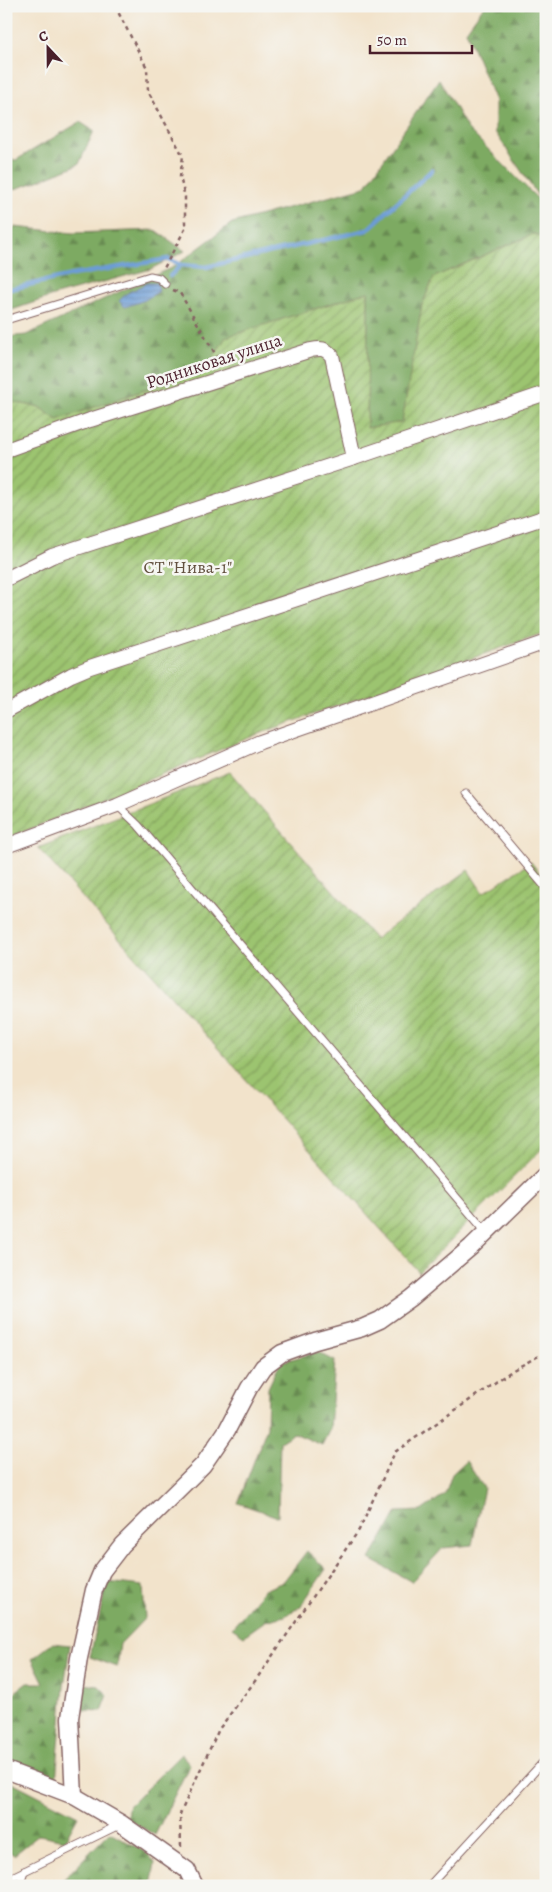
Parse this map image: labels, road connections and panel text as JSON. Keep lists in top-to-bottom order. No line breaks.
{"streets":{"street":["Родниковая улица"]},"parks":["СТ \"Нива-1\""],"scale_bar":"50 m","north":"top"}
